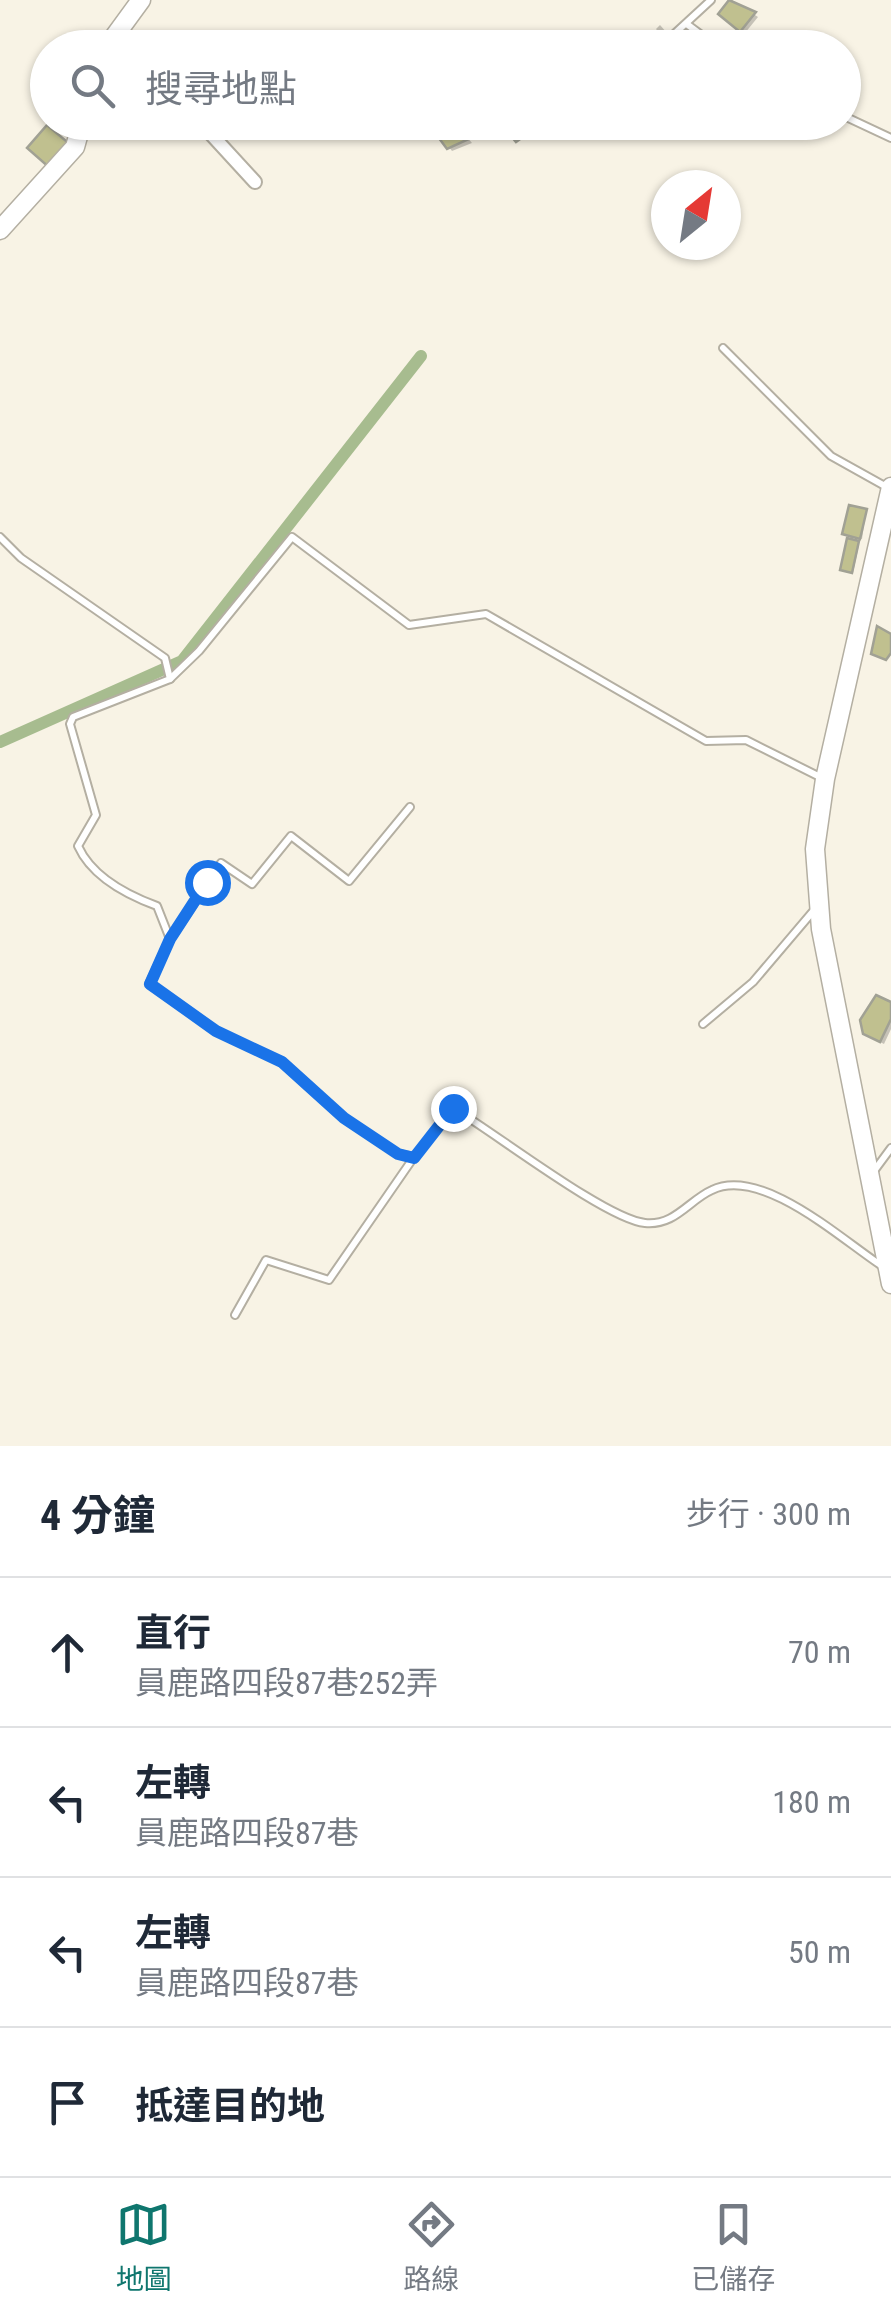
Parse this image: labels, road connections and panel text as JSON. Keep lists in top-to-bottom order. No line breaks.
{"north":"top right","page":{"search":"搜尋地點","heading":["4 分鐘","步行 · 300 m"],"list":[["直行","員鹿路四段87巷252弄","70 m"],["左轉","員鹿路四段87巷","180 m"],["左轉","員鹿路四段87巷","50 m"],"抵達目的地"],"nav":["地圖","路線","已儲存"]}}
